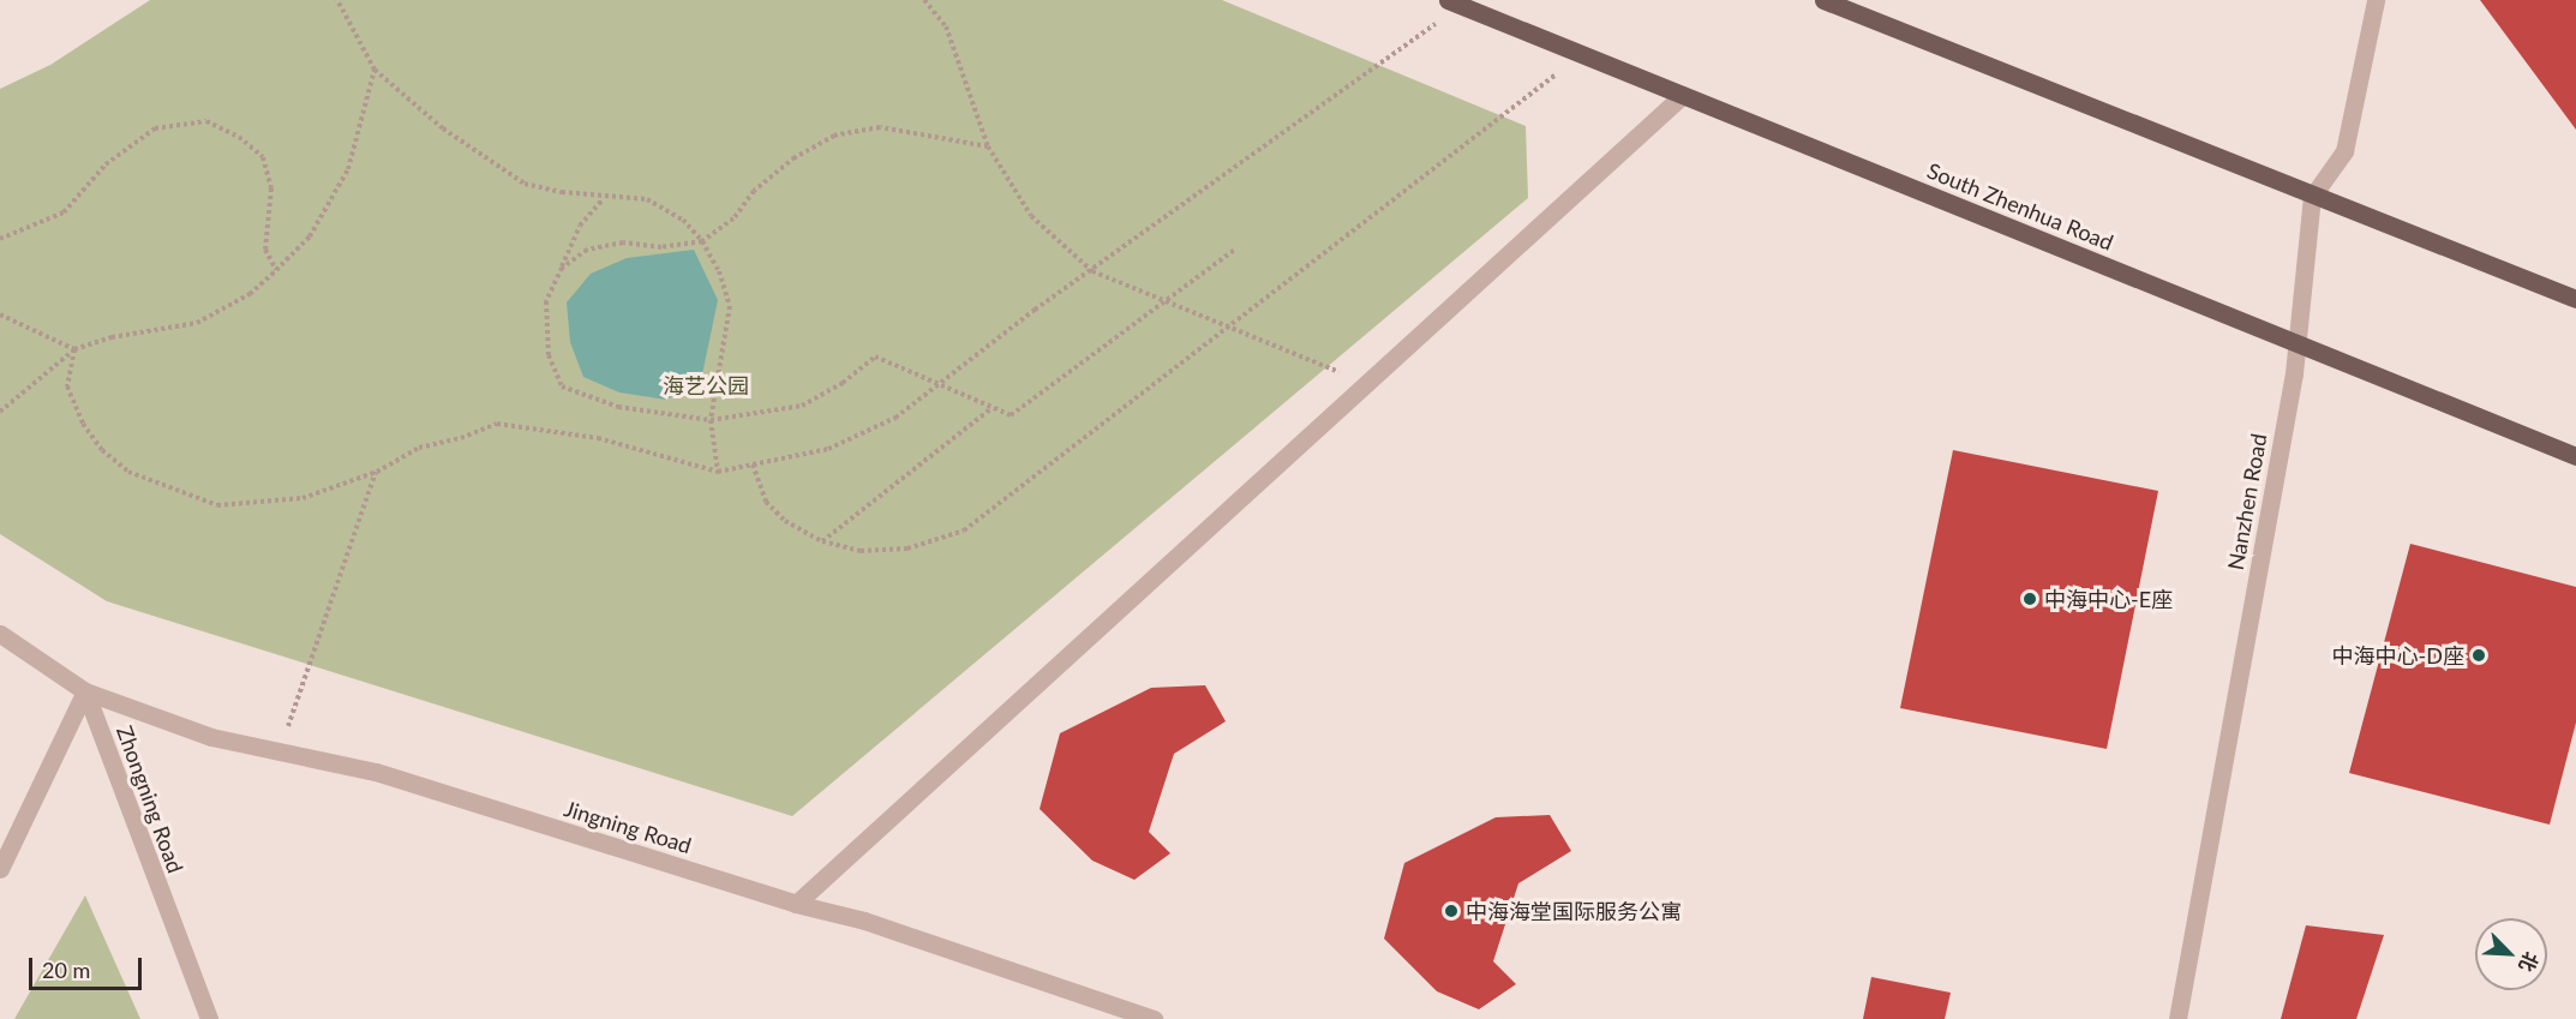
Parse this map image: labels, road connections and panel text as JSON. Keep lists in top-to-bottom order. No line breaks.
{"streets":{"main road":["South Zhenhua Road"],"street":["Nanzhen Road","Zhongning Road","Jingning Road"]},"crossings":[["South Zhenhua Road","Nanzhen Road"],["Zhongning Road","Jingning Road"]],"parks":["海艺公园"],"places":["中海中心-E座","中海中心-D座","中海海堂国际服务公寓"],"scale_bar":"20 m","north":"bottom right"}
